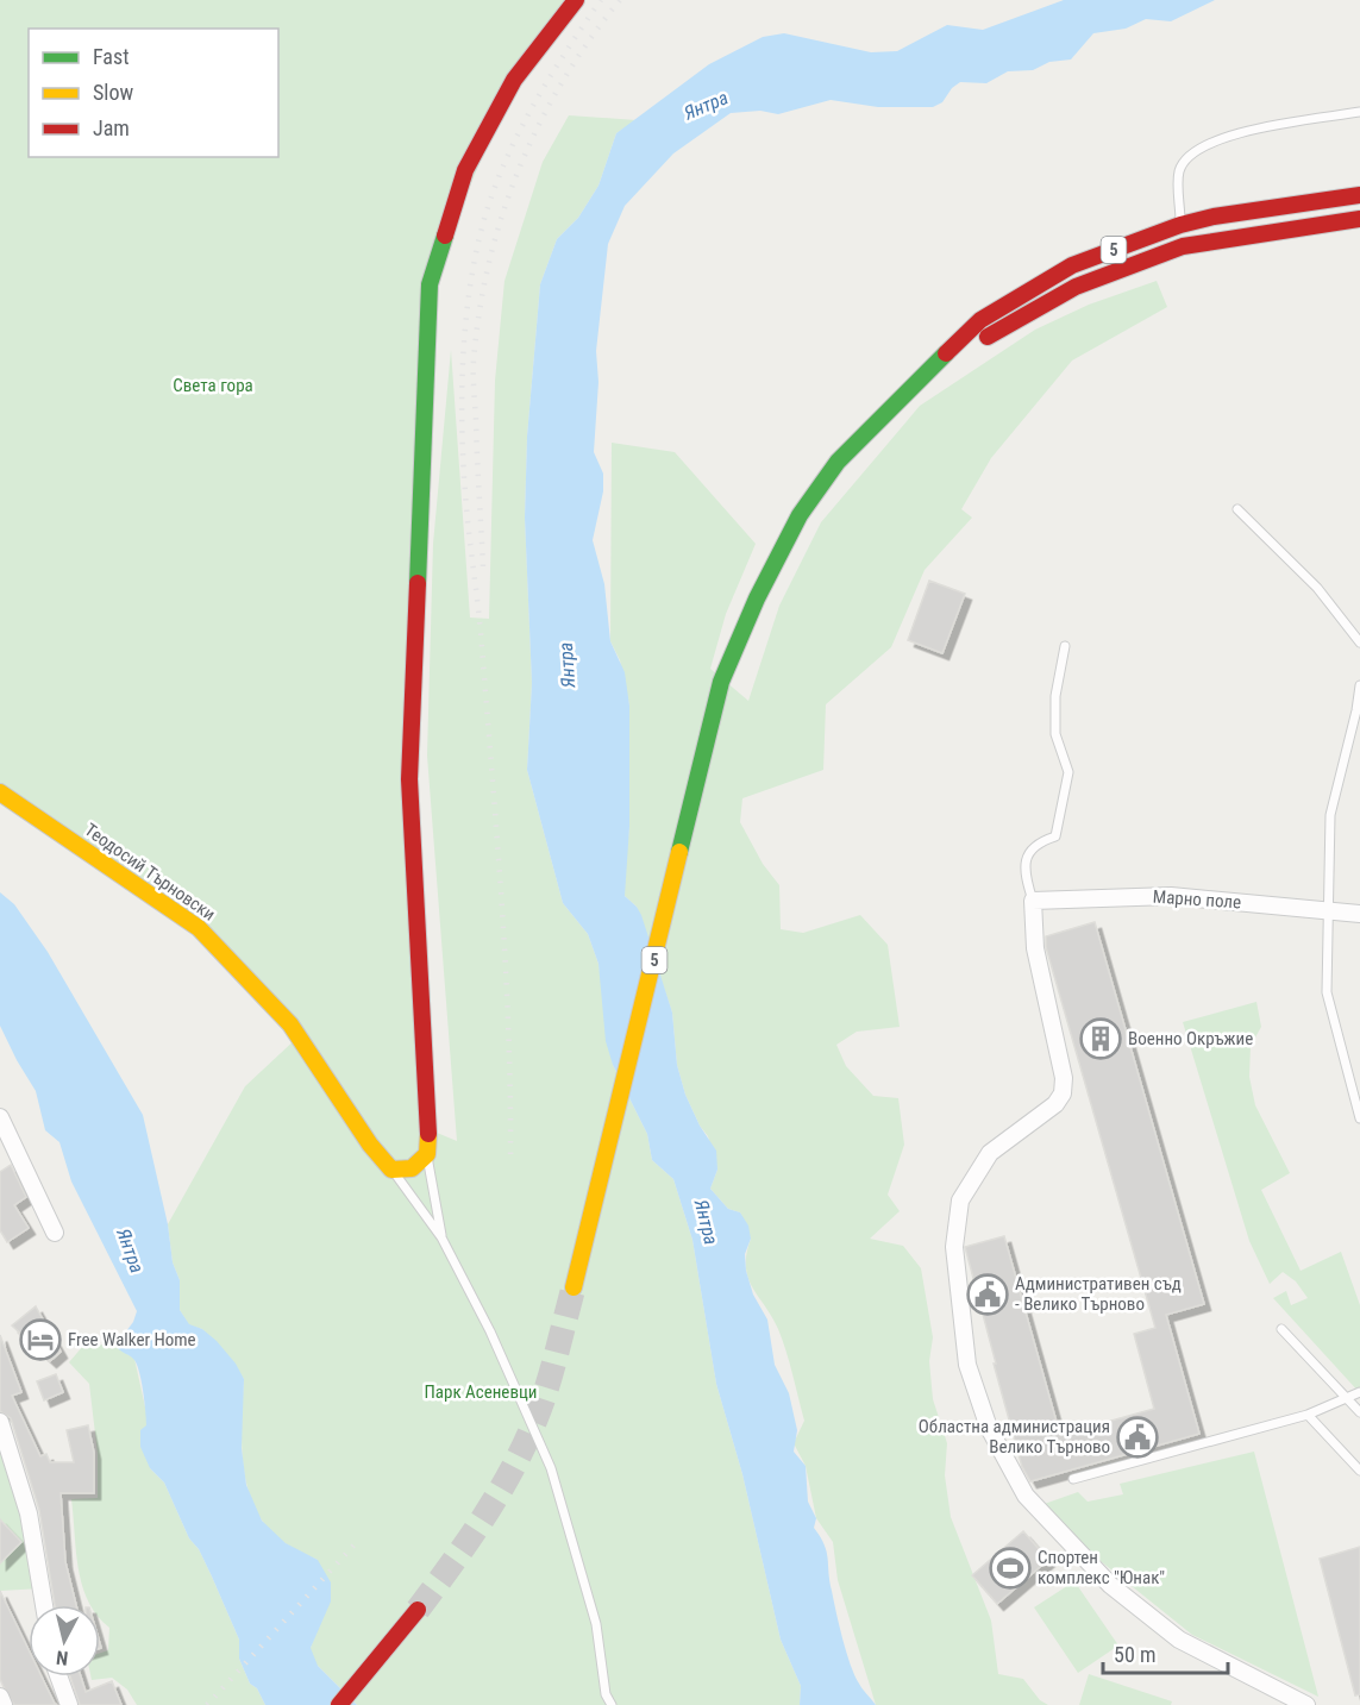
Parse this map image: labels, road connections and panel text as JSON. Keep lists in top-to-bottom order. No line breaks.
{"streets":{"main road":["5","Теодосий Търновски"],"street":["Марно поле"]},"water":["Янтра"],"parks":["Света гора","Парк Асеневци"],"places":{"building":["Военно Окръжие"],"public building":["Административен съд - Велико Търново","Областна администрация Велико Търново"],"hotel":["Free Walker Home"],"sports":["Спортен комплекс \"Юнак\""]},"legend":["Fast","Slow","Jam"],"scale_bar":"50 m","north":"bottom"}
